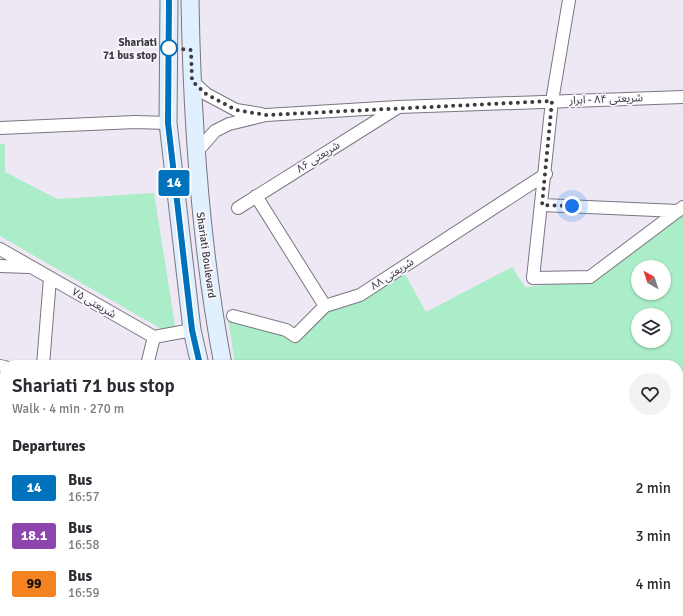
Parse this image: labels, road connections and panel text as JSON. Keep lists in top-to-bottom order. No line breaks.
{"streets":{"main road":["Shariati Boulevard"],"street":["شریعتی ۸۴ - ابرار","شریعتی ۸۶","شریعتی ۸۸","شریعتی ۷۵"]},"crossings":[["شریعتی ۸۴ - ابرار","شریعتی ۸۶"]],"places":["Shariati 71 bus stop"],"lines":["bus line 14"],"north":"top left","page":{"on_map":"14","heading":[["Shariati 71 bus stop","Walk · 4 min · 270 m"],"Departures"],"list":[{"mark":"14","name":"Bus","note":"16:57","value":"2 min"},{"mark":"18.1","name":"Bus","note":"16:58","value":"3 min"},{"mark":"99","name":"Bus","note":"16:59","value":"4 min"}]}}
